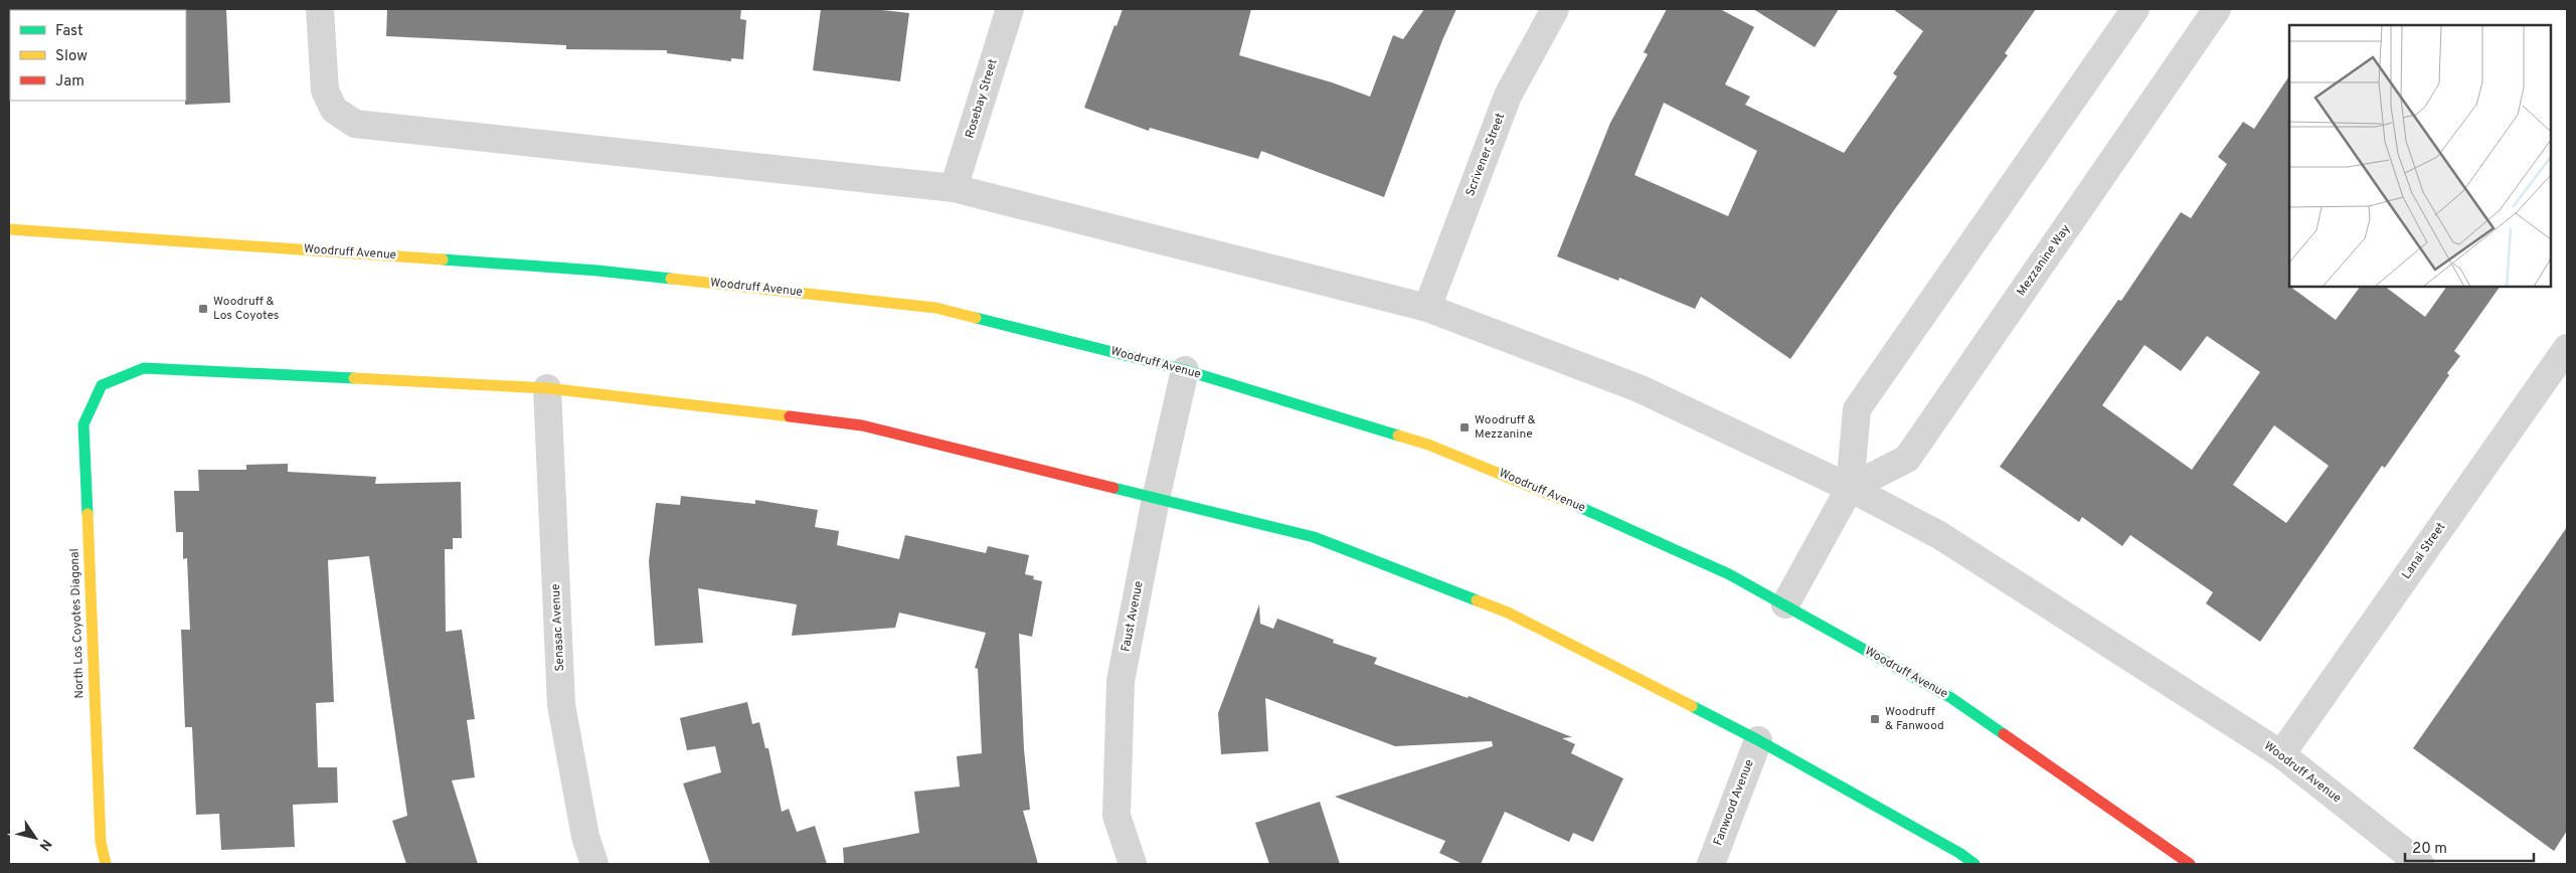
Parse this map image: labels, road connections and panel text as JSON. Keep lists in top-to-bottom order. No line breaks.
{"streets":{"street":["Rosebay Street","Scrivener Street","Woodruff Avenue","Mezzanine Way","Lanai Street","Faust Avenue","North Los Coyotes Diagonal","Senasac Avenue","Fanwood Avenue"]},"crossings":[["Rosebay Street","Woodruff Avenue"],["Scrivener Street","Woodruff Avenue"],["Woodruff Avenue","Mezzanine Way"],["Woodruff Avenue","Lanai Street"],["Woodruff Avenue","Faust Avenue"],["North Los Coyotes Diagonal","Senasac Avenue"]],"places":{"transit":["Woodruff & Los Coyotes","Woodruff & Mezzanine","Woodruff & Fanwood"]},"legend":["Fast","Slow","Jam"],"scale_bar":"20 m","north":"bottom right"}
